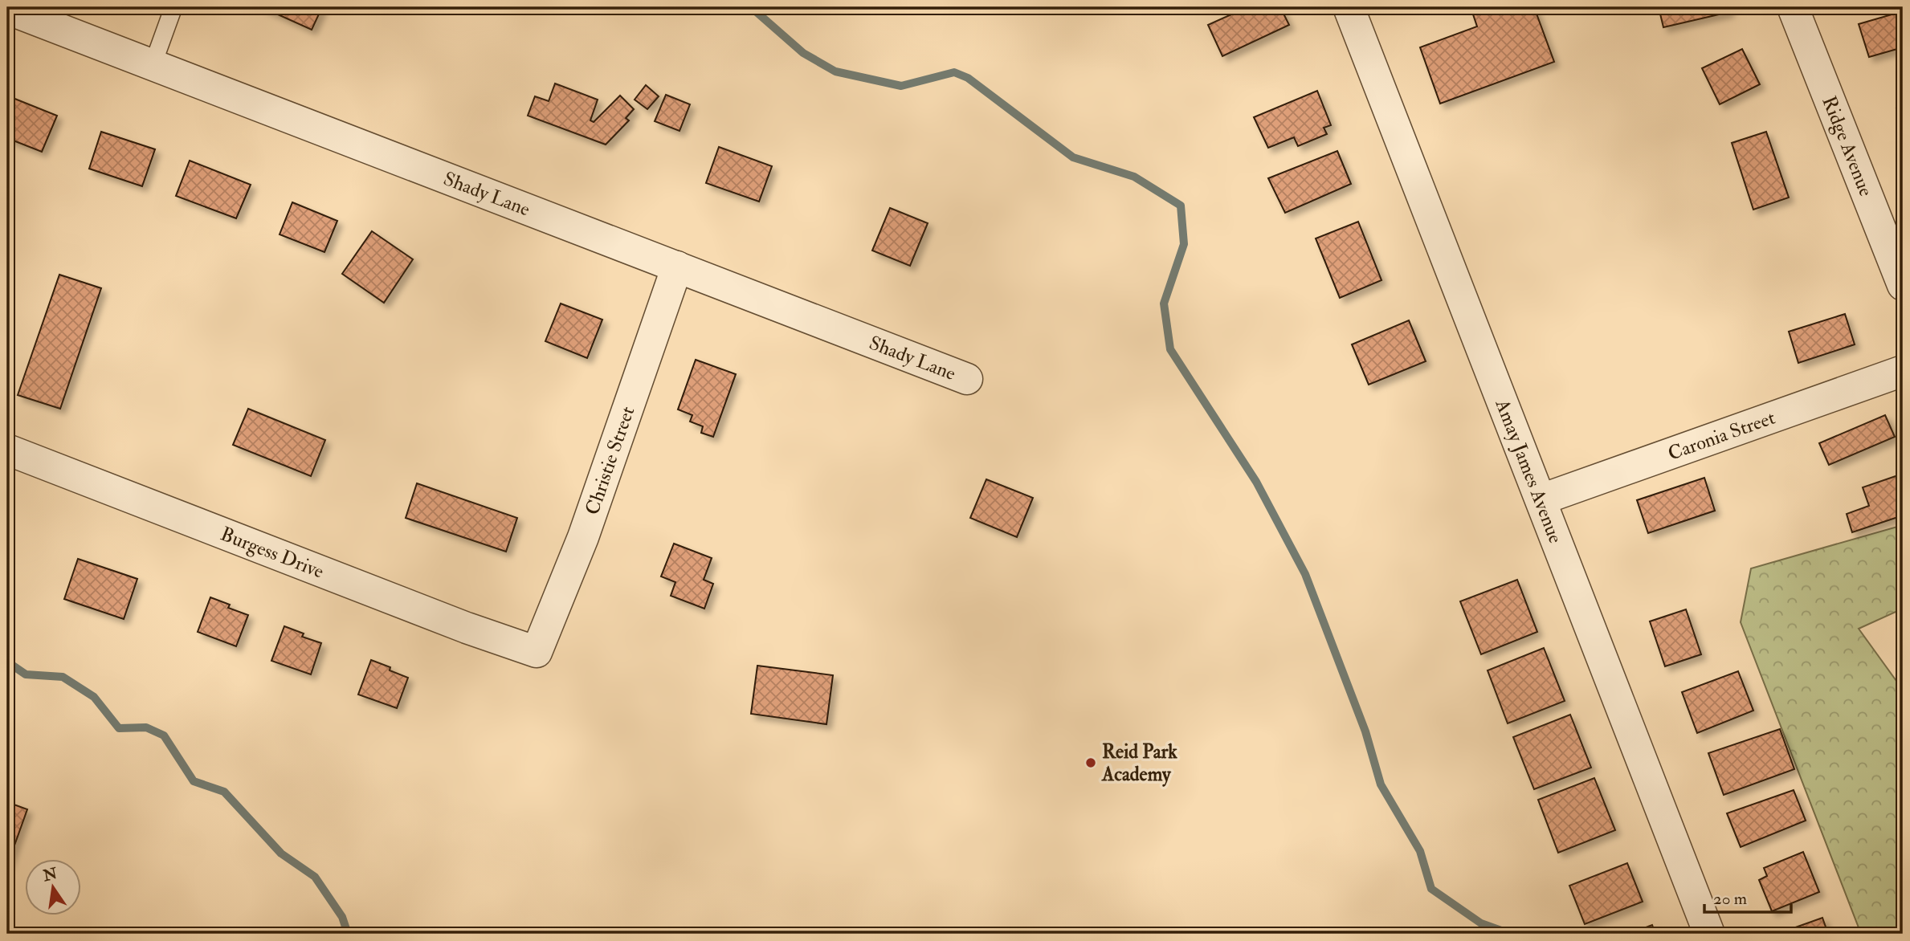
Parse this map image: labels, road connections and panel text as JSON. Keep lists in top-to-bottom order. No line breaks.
{"streets":{"street":["Ridge Avenue","Shady Lane","Caronia Street","Christie Street","Amay James Avenue","Burgess Drive"]},"crossings":[["Shady Lane","Christie Street"],["Caronia Street","Amay James Avenue"],["Christie Street","Burgess Drive"]],"places":["Reid Park Academy"],"scale_bar":"20 m","north":"top"}
